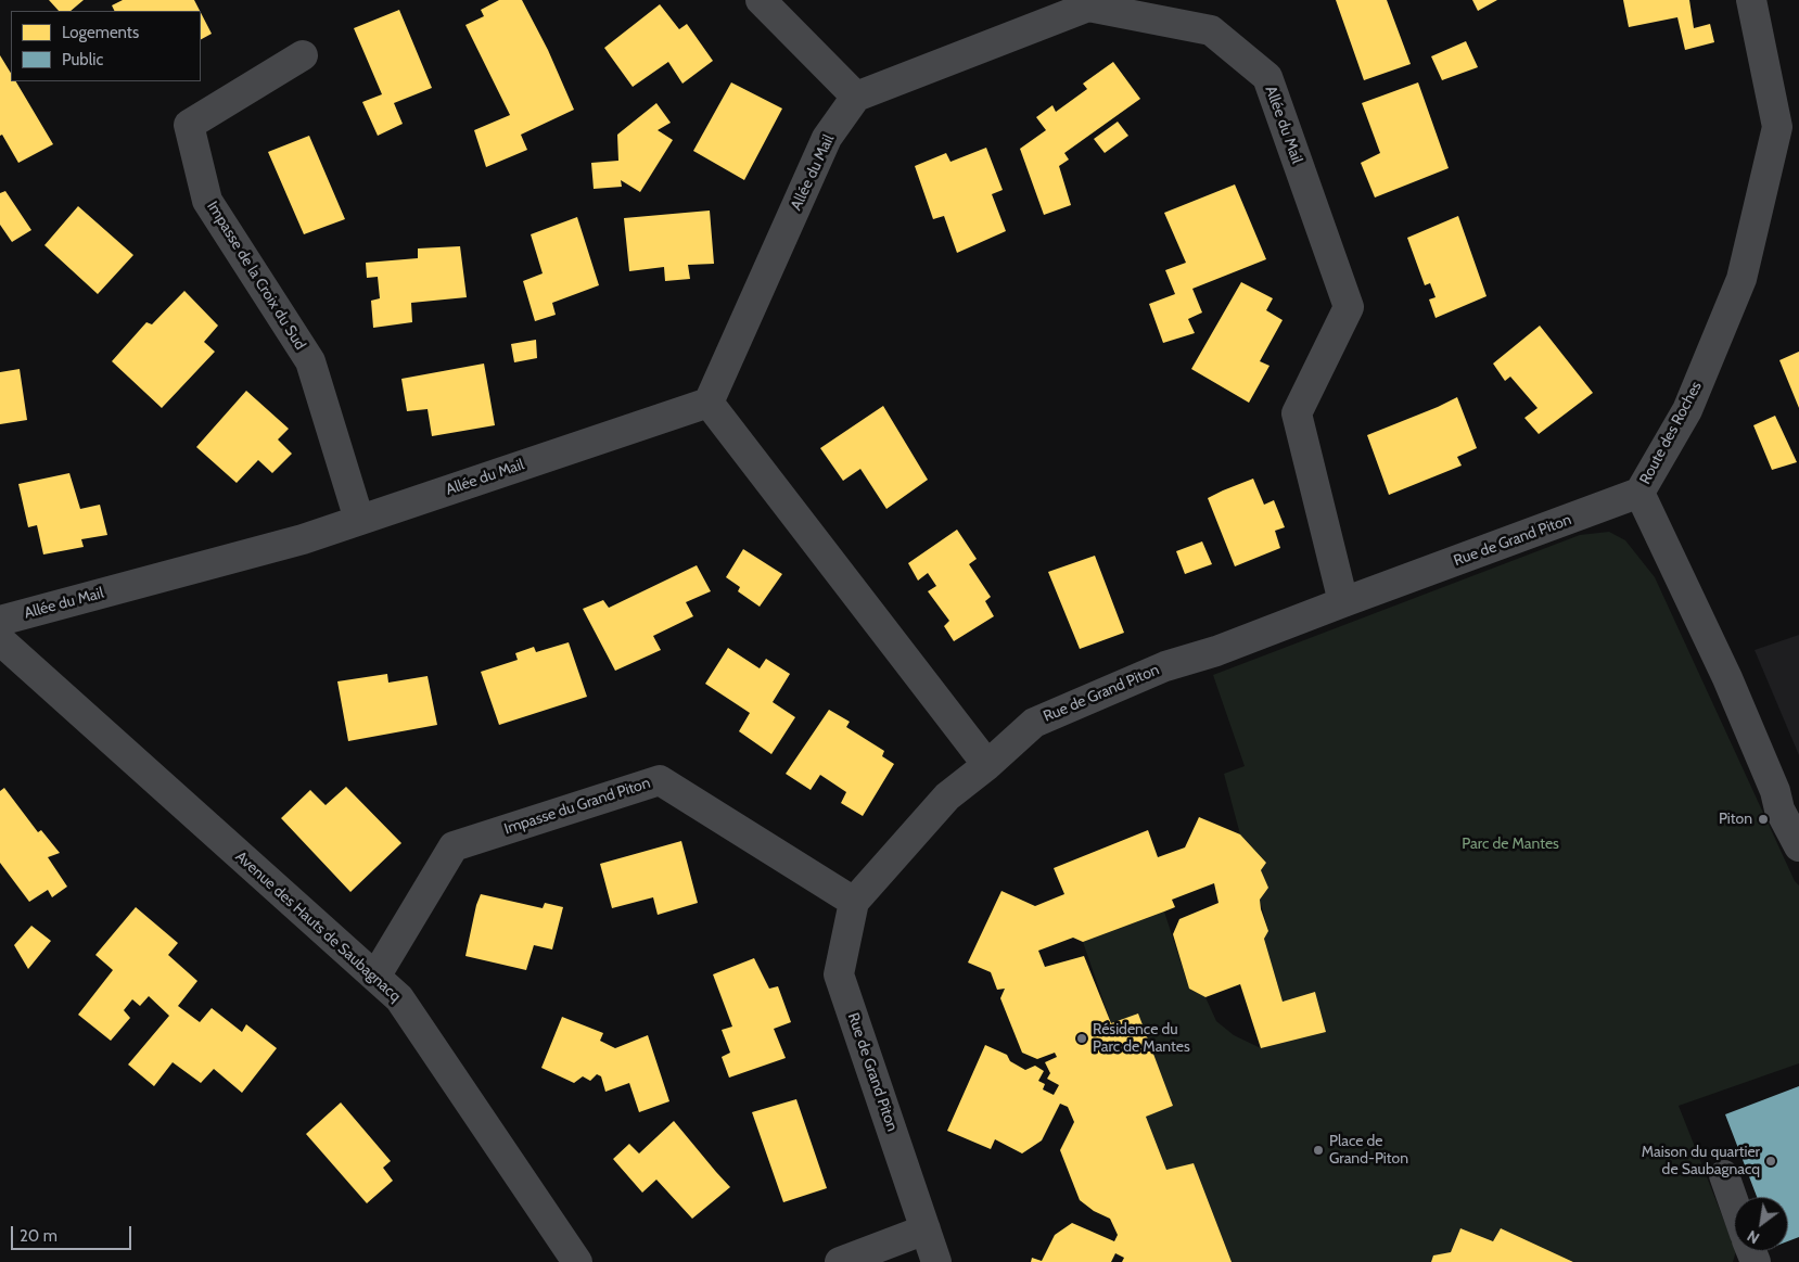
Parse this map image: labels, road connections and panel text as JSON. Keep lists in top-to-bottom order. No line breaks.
{"streets":{"street":["Allée du Mail","Impasse de la Croix du Sud","Route des Roches","Rue de Grand Piton","Impasse du Grand Piton","Avenue des Hauts de Saubagnacq"]},"crossings":[["Allée du Mail","Impasse de la Croix du Sud"],["Allée du Mail","Rue de Grand Piton"],["Route des Roches","Rue de Grand Piton"],["Rue de Grand Piton","Impasse du Grand Piton"],["Impasse du Grand Piton","Avenue des Hauts de Saubagnacq"]],"parks":["Parc de Mantes"],"places":["Piton","Résidence du Parc de Mantes","Place de Grand-Piton","Maison du quartier de Saubagnacq"],"legend":["Logements","Public"],"scale_bar":"20 m","north":"bottom left"}
